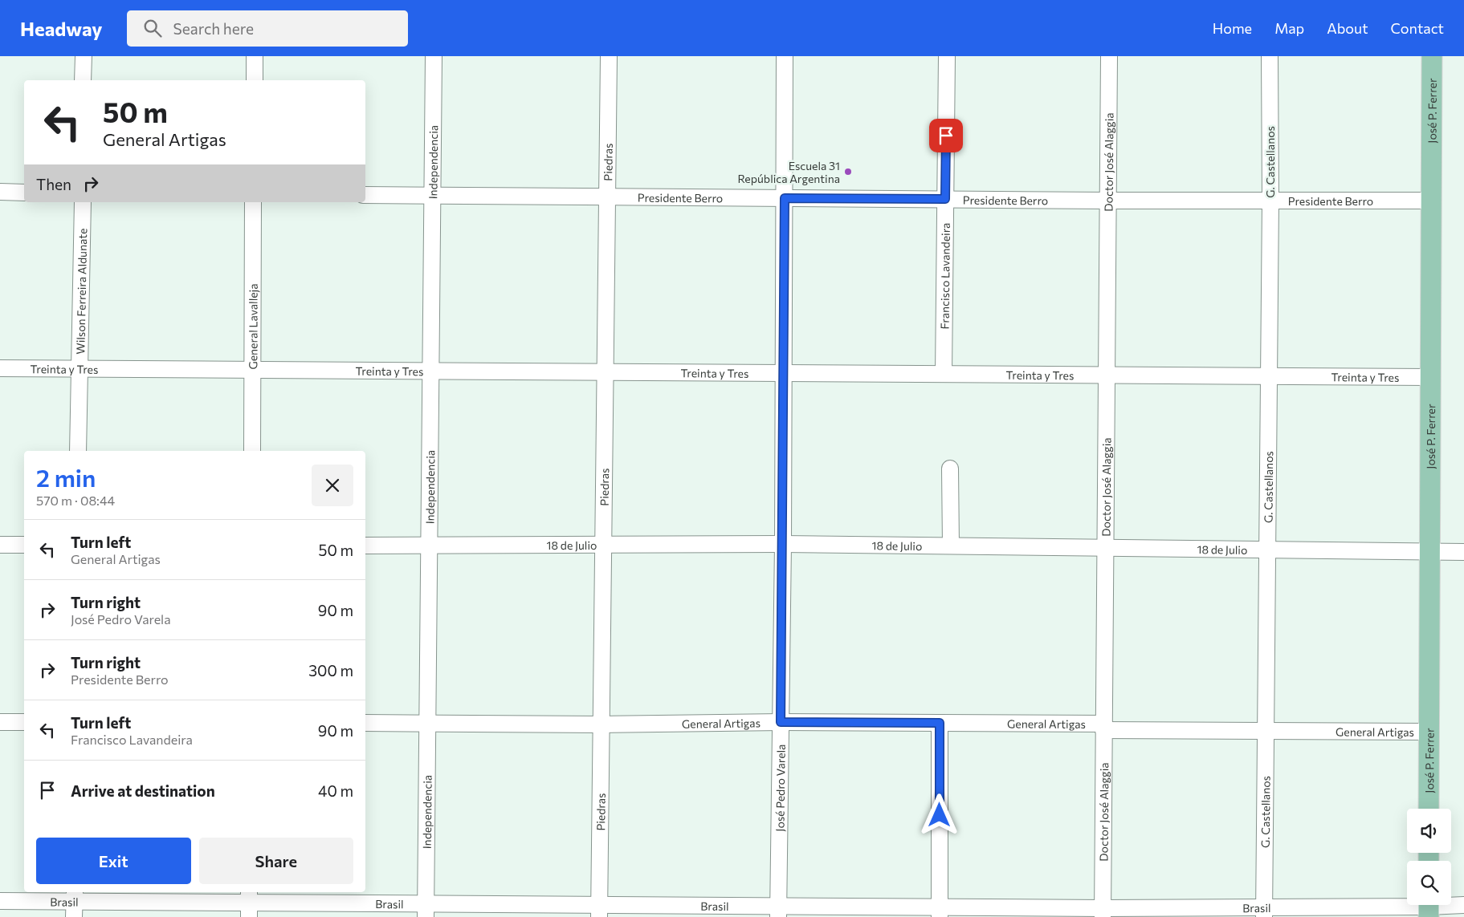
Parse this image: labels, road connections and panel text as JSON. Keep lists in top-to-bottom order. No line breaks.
{"streets":{"main road":["José P. Ferrer"],"street":["Independencia","Piedras","Doctor José Alaggia","G. Castellanos","Presidente Berro","Francisco Lavandeira","Wilson Ferreira Aldunate","General Lavalleja","Treinta y Tres","18 de Julio","General Artigas","José Pedro Varela","Brasil"]},"crossings":[["José P. Ferrer","Presidente Berro"],["José P. Ferrer","Treinta y Tres"],["José P. Ferrer","18 de Julio"],["José P. Ferrer","General Artigas"],["Independencia","Presidente Berro"],["Independencia","Treinta y Tres"],["Independencia","18 de Julio"],["Independencia","General Artigas"],["Independencia","Brasil"],["Piedras","Presidente Berro"],["Piedras","Treinta y Tres"],["Piedras","18 de Julio"],["Piedras","General Artigas"],["Piedras","Brasil"],["Doctor José Alaggia","Presidente Berro"],["Doctor José Alaggia","Treinta y Tres"],["Doctor José Alaggia","18 de Julio"],["Doctor José Alaggia","General Artigas"],["Doctor José Alaggia","Brasil"],["G. Castellanos","Presidente Berro"],["G. Castellanos","Treinta y Tres"],["G. Castellanos","18 de Julio"],["G. Castellanos","General Artigas"],["G. Castellanos","Brasil"],["Presidente Berro","Francisco Lavandeira"],["Presidente Berro","José Pedro Varela"],["Francisco Lavandeira","Treinta y Tres"],["Wilson Ferreira Aldunate","Treinta y Tres"],["General Lavalleja","Treinta y Tres"],["Treinta y Tres","José Pedro Varela"],["18 de Julio","José Pedro Varela"],["General Artigas","José Pedro Varela"],["José Pedro Varela","Brasil"]],"places":["Escuela 31 República Argentina"],"page":{"header":"Headway","search":"Search here","nav":["Home","Map","About","Contact"],"turn":["50 m","General Artigas"],"then":"Then","heading":["2 min","570 m · 08:44"],"list":[{"name":"Turn left","note":"General Artigas","value":"50 m"},{"name":"Turn right","note":"José Pedro Varela","value":"90 m"},{"name":"Turn right","note":"Presidente Berro","value":"300 m"},{"name":"Turn left","note":"Francisco Lavandeira","value":"90 m"},{"name":"Arrive at destination","value":"40 m"}],"buttons":["Exit","Share"]}}
